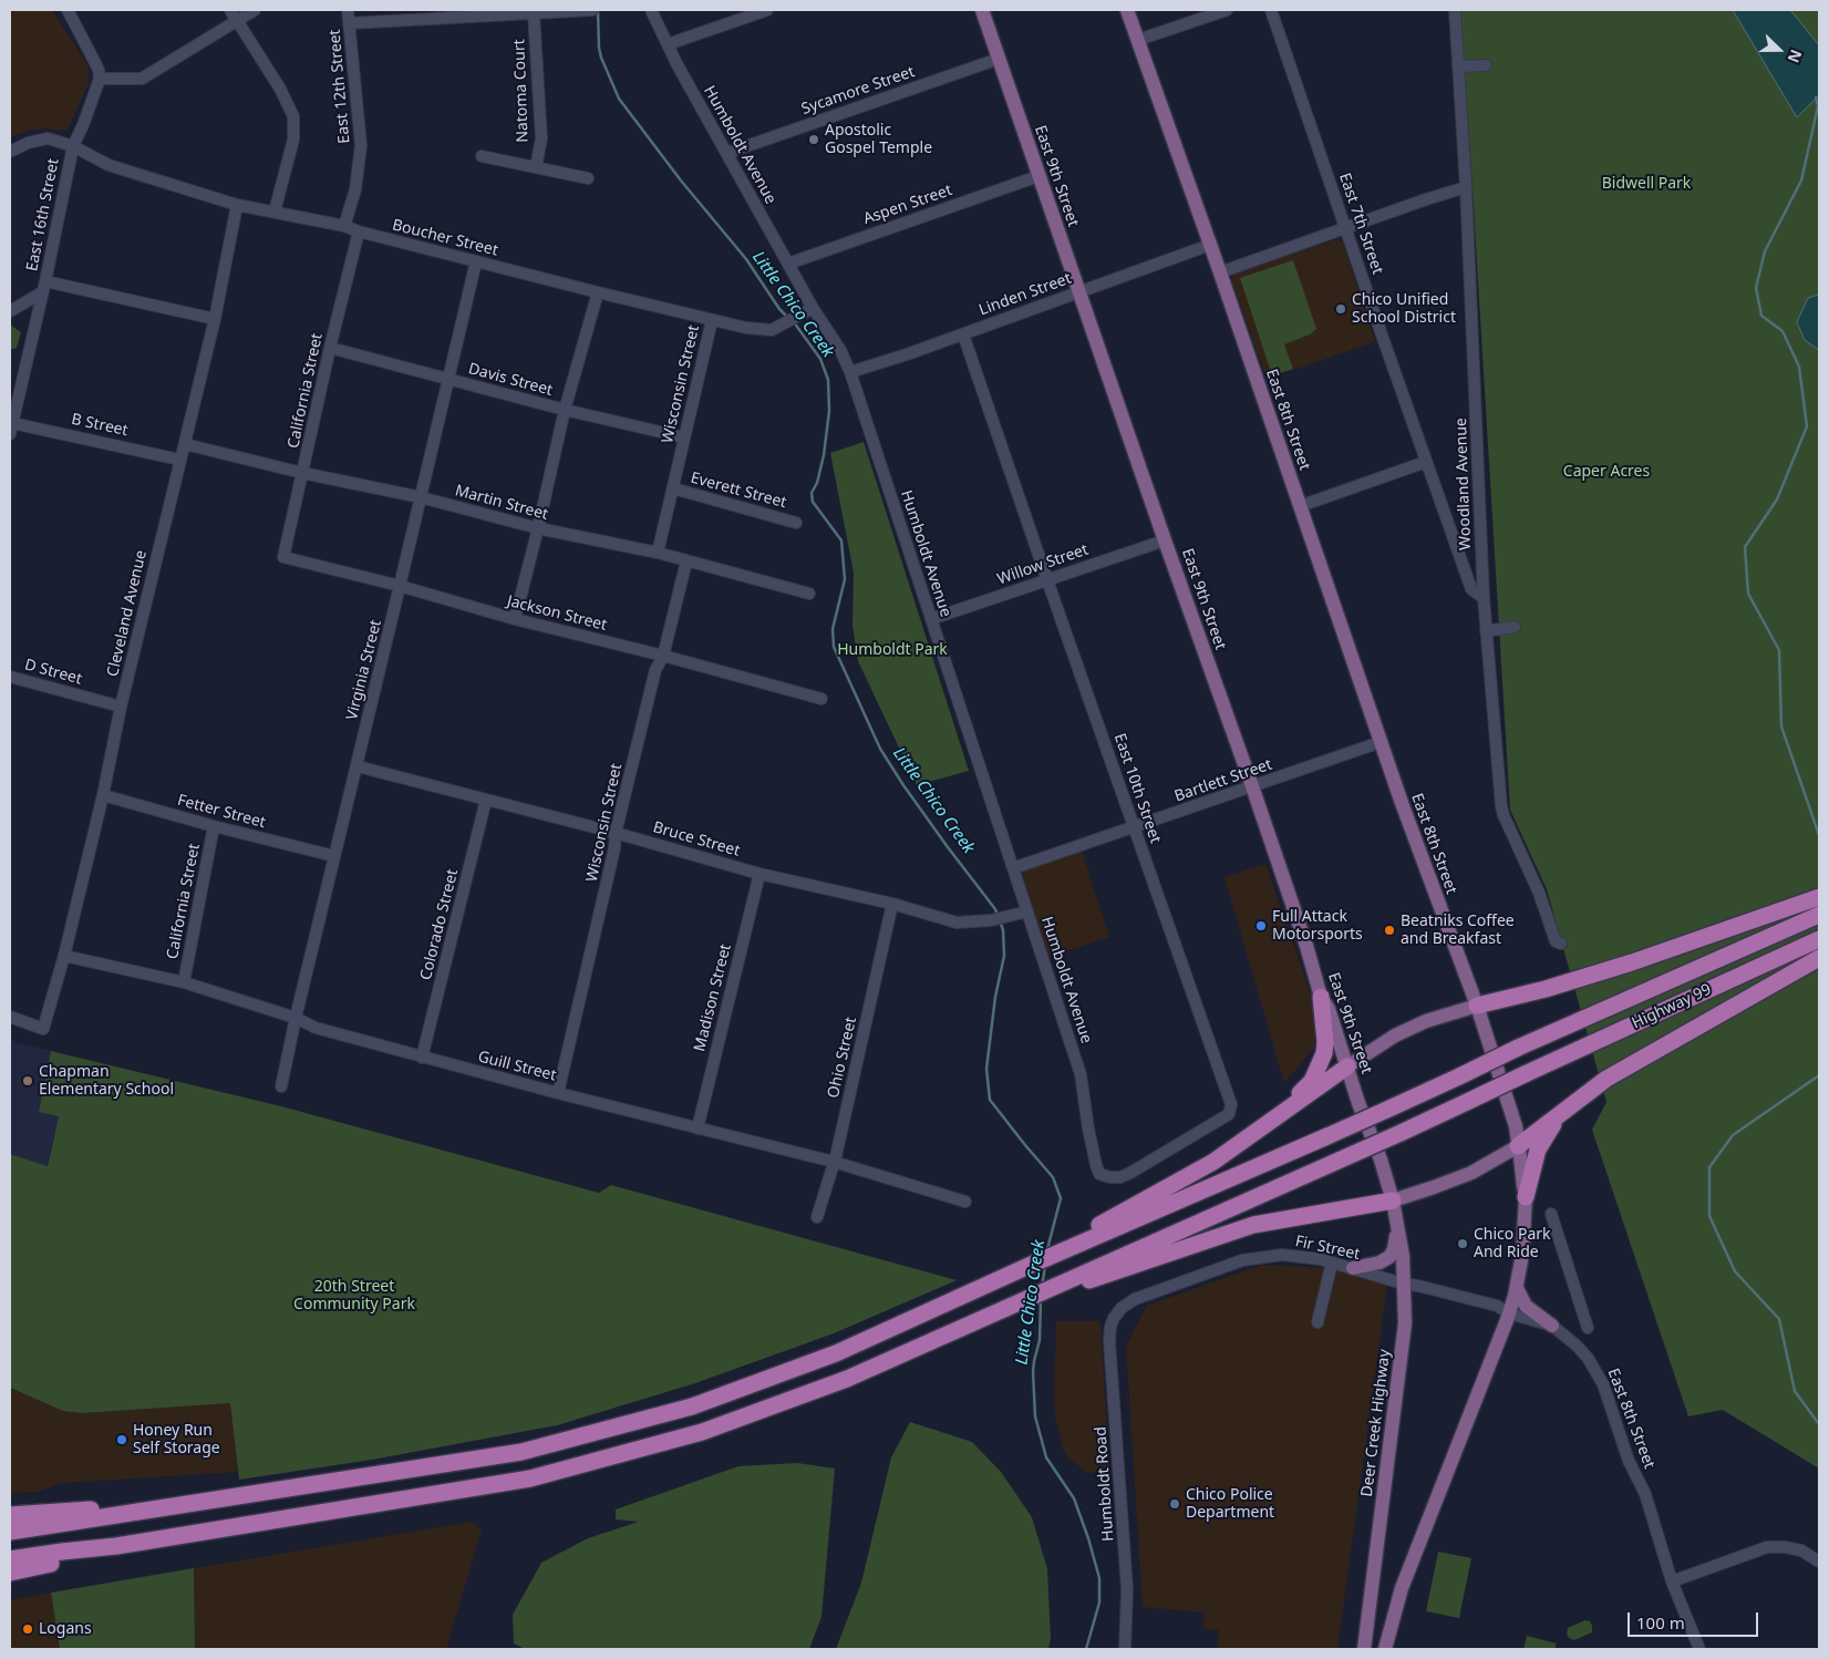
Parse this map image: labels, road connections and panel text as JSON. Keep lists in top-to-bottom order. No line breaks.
{"streets":{"highway":["Highway 99"],"main road":["East 9th Street","East 8th Street","Deer Creek Highway"],"street":["East 12th Street","Natoma Court","Sycamore Street","Humboldt Avenue","Aspen Street","East 16th Street","East 7th Street","Boucher Street","Linden Street","Davis Street","Wisconsin Street","California Street","B Street","Woodland Avenue","Everett Street","Martin Street","Willow Street","Cleveland Avenue","Jackson Street","Virginia Street","D Street","Bartlett Street","East 10th Street","Fetter Street","Bruce Street","Colorado Street","Madison Street","Ohio Street","Guill Street","Fir Street","Humboldt Road"]},"crossings":[["East 12th Street","Boucher Street"],["Sycamore Street","Humboldt Avenue"],["Sycamore Street","East 9th Street"],["Humboldt Avenue","Aspen Street"],["Humboldt Avenue","Boucher Street"],["Humboldt Avenue","Linden Street"],["Humboldt Avenue","Willow Street"],["Humboldt Avenue","Bartlett Street"],["Humboldt Avenue","East 10th Street"],["Humboldt Avenue","Bruce Street"],["East 9th Street","Aspen Street"],["East 9th Street","Linden Street"],["East 9th Street","Willow Street"],["East 9th Street","Bartlett Street"],["East 9th Street","Deer Creek Highway"],["East 16th Street","Boucher Street"],["East 16th Street","B Street"],["East 7th Street","Woodland Avenue"],["Boucher Street","Wisconsin Street"],["Boucher Street","California Street"],["Boucher Street","Cleveland Avenue"],["Boucher Street","Virginia Street"],["Linden Street","East 8th Street"],["Linden Street","East 10th Street"],["Davis Street","Wisconsin Street"],["Davis Street","California Street"],["Davis Street","Virginia Street"],["Wisconsin Street","Everett Street"],["Wisconsin Street","Martin Street"],["Wisconsin Street","Jackson Street"],["Wisconsin Street","Bruce Street"],["Wisconsin Street","Guill Street"],["California Street","Martin Street"],["California Street","Jackson Street"],["California Street","Fetter Street"],["California Street","Guill Street"],["East 8th Street","Bartlett Street"],["East 8th Street","Fir Street"],["B Street","Cleveland Avenue"],["Martin Street","Cleveland Avenue"],["Martin Street","Virginia Street"],["Willow Street","East 10th Street"],["Cleveland Avenue","D Street"],["Cleveland Avenue","Fetter Street"],["Cleveland Avenue","Guill Street"],["Jackson Street","Virginia Street"],["Virginia Street","Fetter Street"],["Virginia Street","Bruce Street"],["Virginia Street","Guill Street"],["Bartlett Street","East 10th Street"],["Bruce Street","Colorado Street"],["Bruce Street","Madison Street"],["Bruce Street","Ohio Street"],["Colorado Street","Guill Street"],["Madison Street","Guill Street"],["Ohio Street","Guill Street"],["Fir Street","Deer Creek Highway"],["Fir Street","Humboldt Road"]],"water":["Little Chico Creek"],"parks":["Bidwell Park","Caper Acres","Humboldt Park","20th Street Community Park"],"places":["Apostolic Gospel Temple","Chico Unified School District","Full Attack Motorsports","Beatniks Coffee and Breakfast","Chapman Elementary School","Chico Park And Ride","Honey Run Self Storage","Chico Police Department","Logans"],"scale_bar":"100 m","north":"right"}
